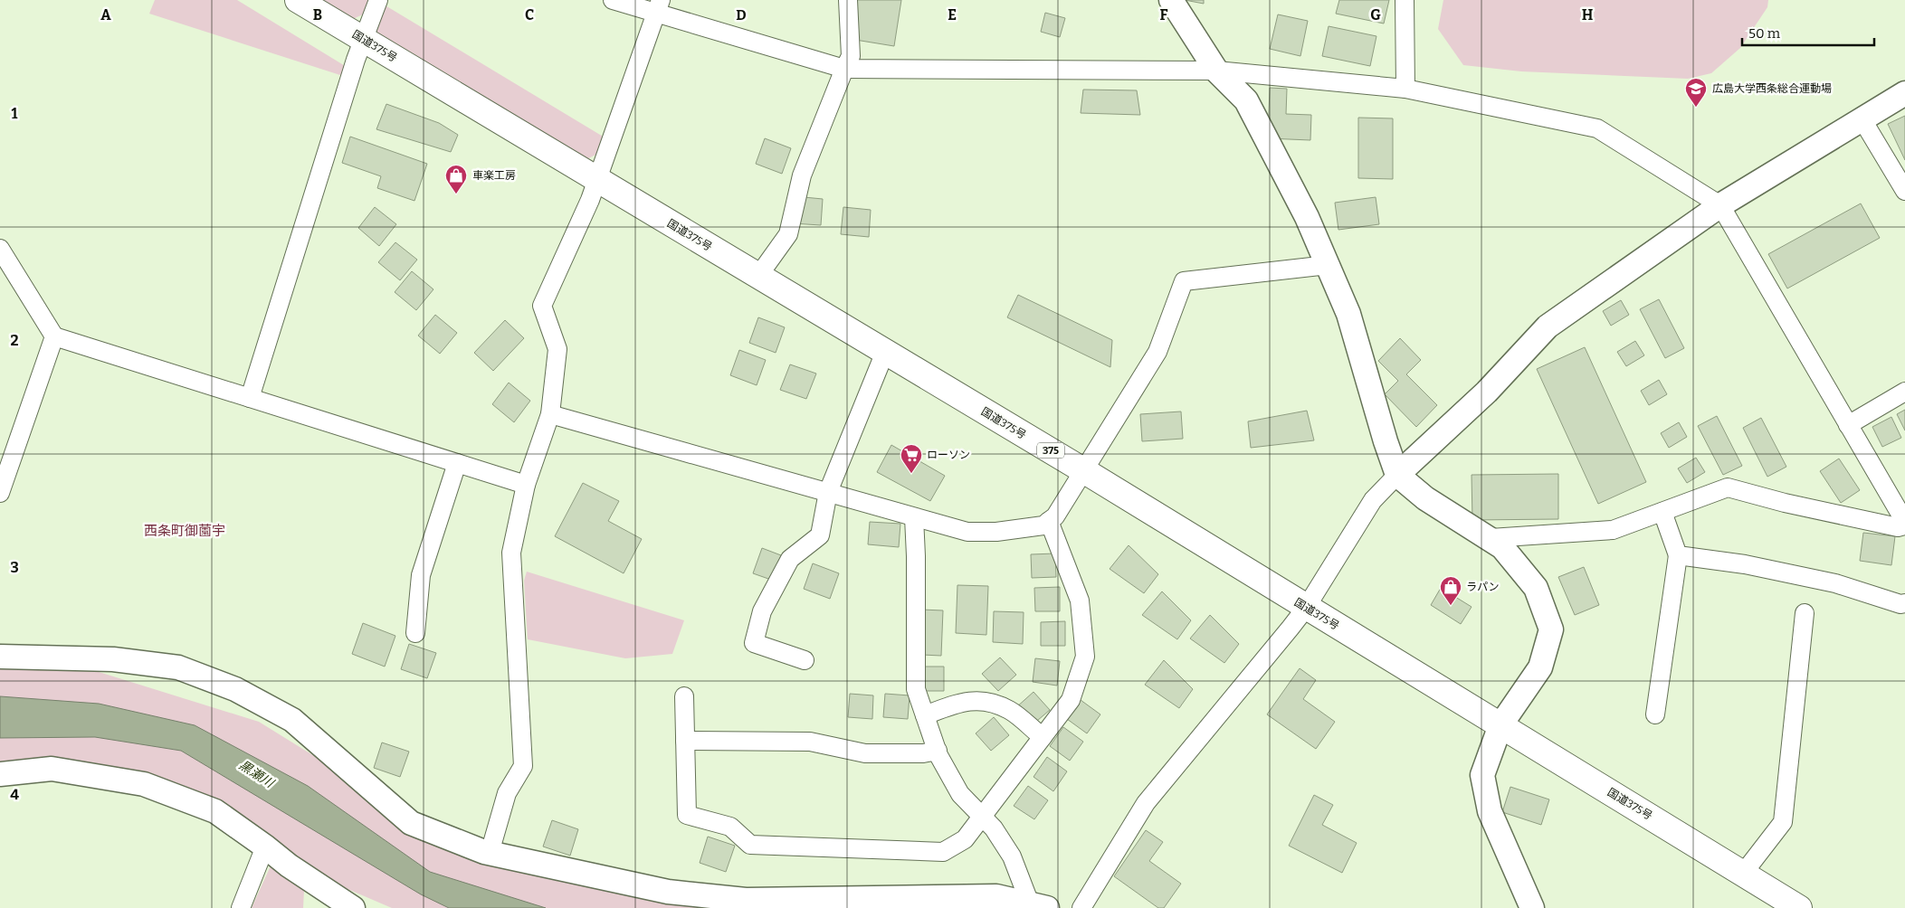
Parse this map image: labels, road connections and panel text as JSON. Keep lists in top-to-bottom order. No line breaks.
{"streets":{"highway":["国道375号","375"]},"districts":["西条町御薗宇"],"water":["黒瀬川"],"places":{"school or university":["広島大学西条総合運動場"],"shop":["車楽工房","ラパン"],"supermarket":["ローソン"]},"scale_bar":"50 m","grid":{"columns":["A","B","C","D","E","F","G","H"],"rows":["1","2","3","4"]}}
